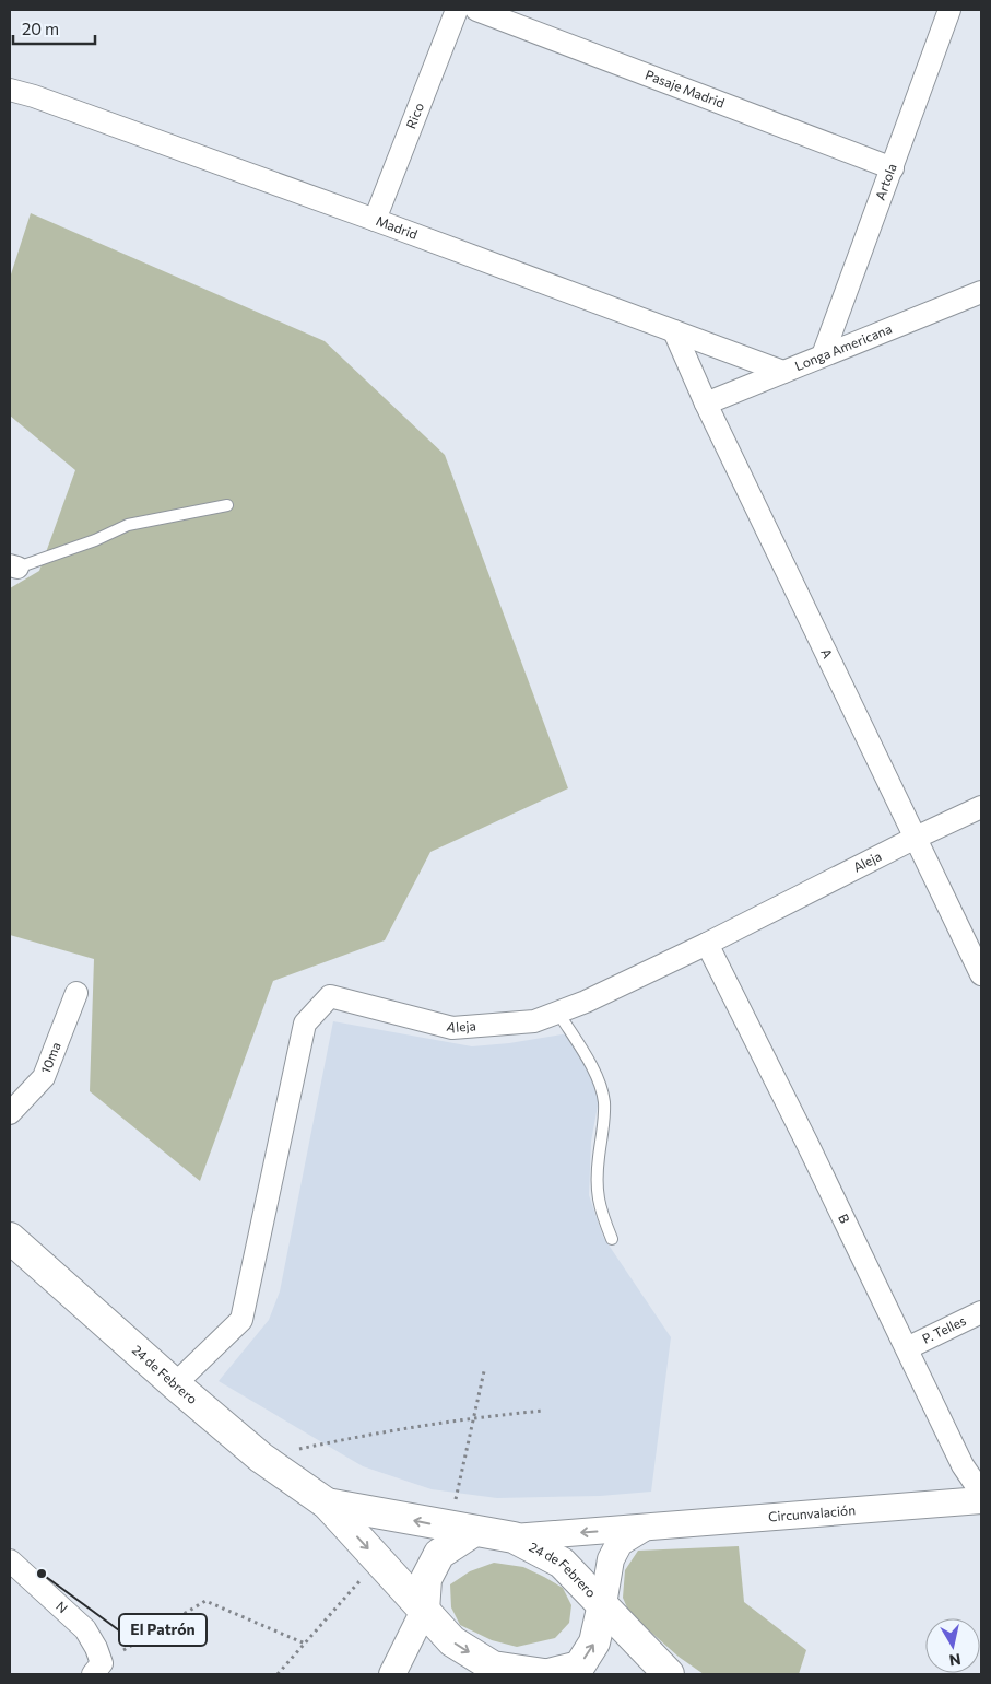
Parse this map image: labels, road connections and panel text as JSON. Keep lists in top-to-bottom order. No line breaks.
{"streets":{"main road":["24 de Febrero"],"street":["Pasaje Madrid","Rico","Artola","Madrid","Longa Americana","A","Aleja","10ma","B","P. Telles","Circunvalación","N"]},"crossings":[["Pasaje Madrid","Artola"],["Rico","Madrid"],["Artola","Longa Americana"],["Madrid","Longa Americana"],["Madrid","A"],["Longa Americana","A"],["A","Aleja"],["Aleja","B"],["Aleja","24 de Febrero"],["B","P. Telles"],["24 de Febrero","Circunvalación"]],"places":["El Patrón"],"scale_bar":"20 m","north":"bottom"}
